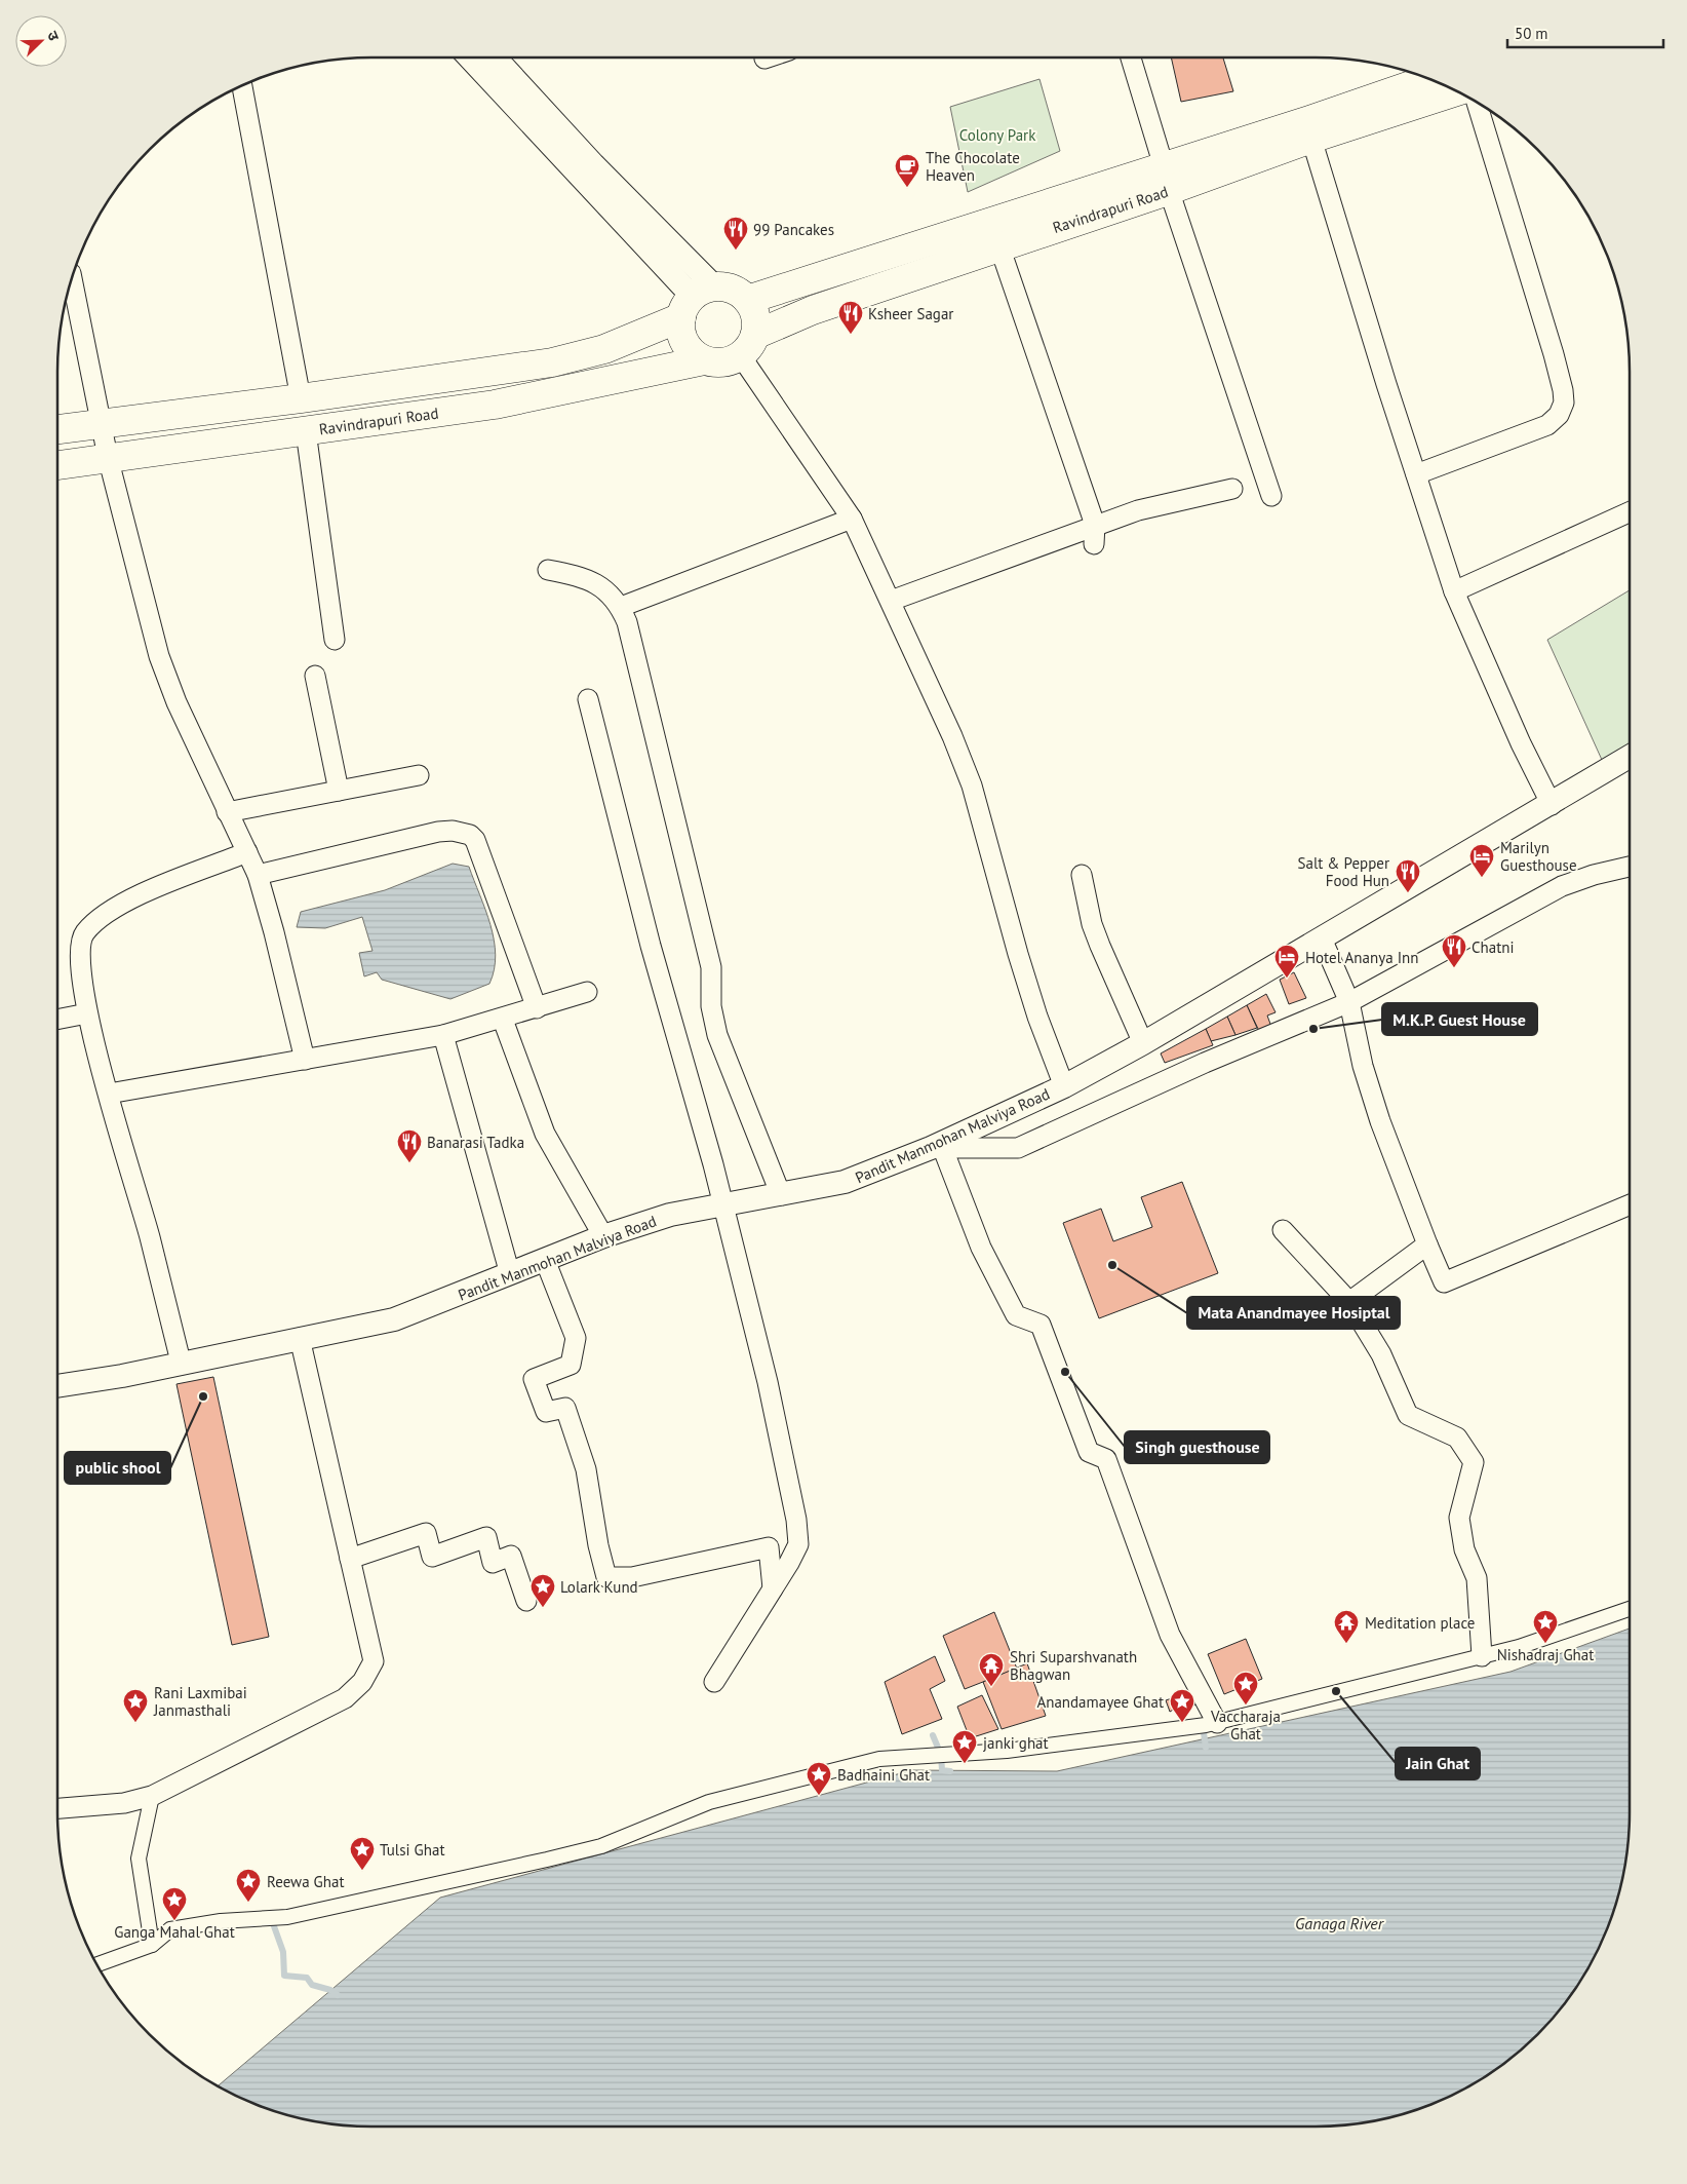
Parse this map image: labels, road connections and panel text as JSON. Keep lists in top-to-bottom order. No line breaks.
{"streets":{"main road":["Ravindrapuri Road"],"street":["Pandit Manmohan Malviya Road"]},"water":["Ganaga River"],"parks":["Colony Park"],"places":{"cafe":["The Chocolate Heaven"],"restaurant":["99 Pancakes","Ksheer Sagar","Salt & Pepper Food Hun","Chatni","Banarasi Tadka"],"hotel":["Marilyn Guesthouse","Hotel Ananya Inn"],"other":["M.K.P. Guest House","Mata Anandmayee Hosiptal","Singh guesthouse","public shool","Jain Ghat"],"place":["Lolark Kund","Nishadraj Ghat","Vaccharaja Ghat","Rani Laxmibai Janmasthali","Anandamayee Ghat","janki ghat","Badhaini Ghat","Tulsi Ghat","Reewa Ghat","Ganga Mahal Ghat"],"temple":["Meditation place","Shri Suparshvanath Bhagwan"]},"scale_bar":"50 m","north":"top right"}
